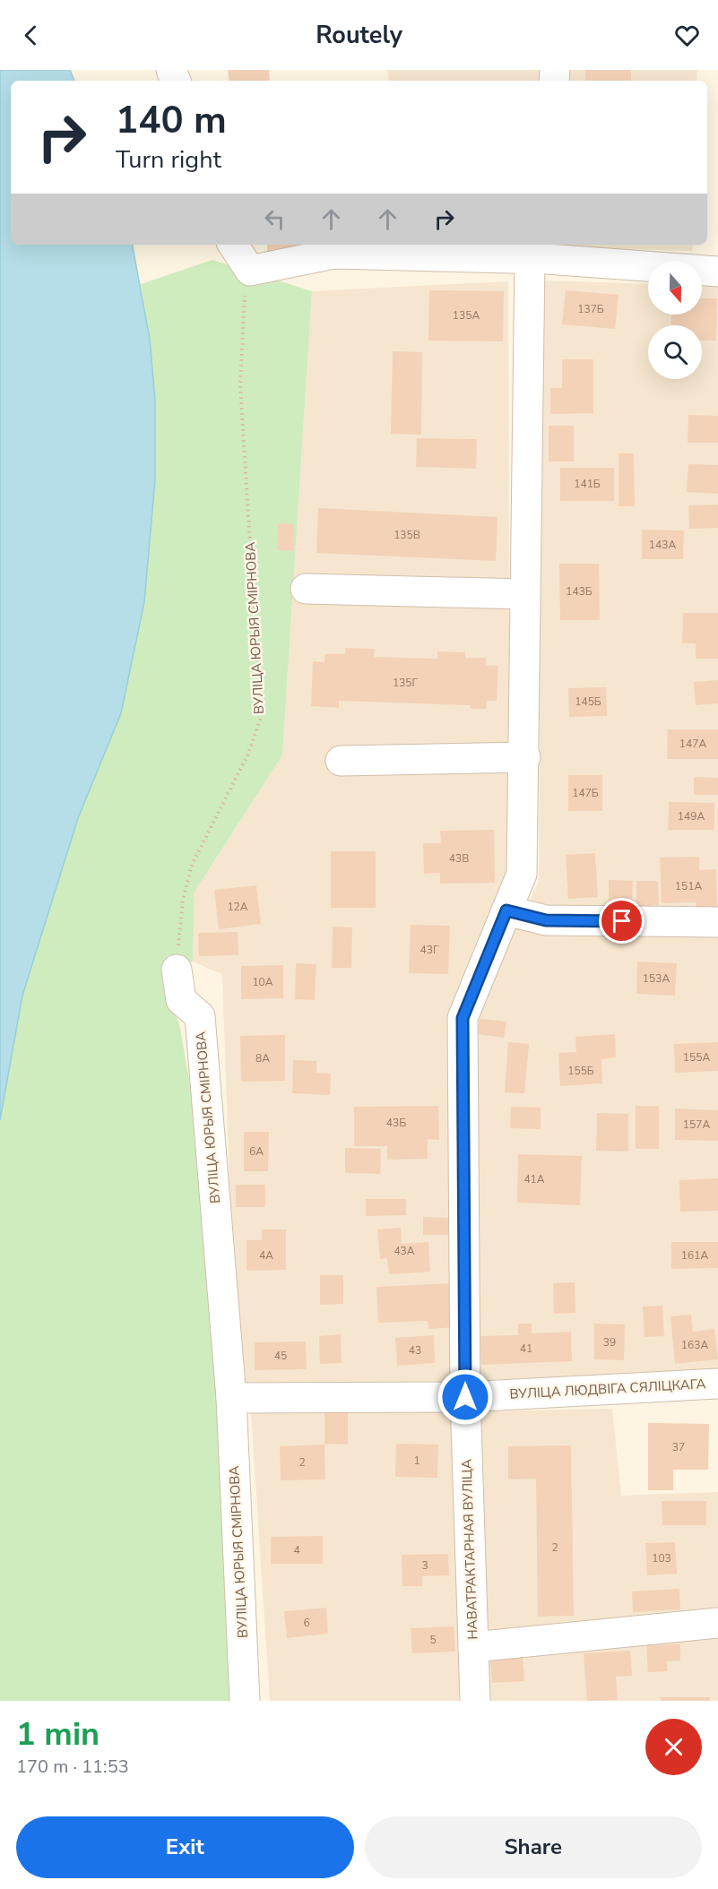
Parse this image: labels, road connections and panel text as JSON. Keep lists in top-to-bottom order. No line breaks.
{"streets":{"street":["ВУЛІЦА ЮРЫЯ СМІРНОВА","ВУЛІЦА ЛЮДВІГА СЯЛІЦКАГА","НАВАТРАКТАРНАЯ ВУЛІЦА"]},"crossings":[["ВУЛІЦА ЮРЫЯ СМІРНОВА","ВУЛІЦА ЛЮДВІГА СЯЛІЦКАГА"],["ВУЛІЦА ЛЮДВІГА СЯЛІЦКАГА","НАВАТРАКТАРНАЯ ВУЛІЦА"]],"house_numbers":["137Б","135А","141Б","135В","143А","143Б","135Г","145Б","147А","147Б","149А","43В","151А","12А","43Г","153А","10А","155А","8А","155Б","43Б","157А","6А","41А","43А","4А","161А","39","163А","41","43","45","37","1","2","2","4","103","3","6","5"],"north":"bottom","page":{"header":"Routely","turn":["140 m","Turn right"],"heading":["1 min","170 m · 11:53"],"buttons":["Exit","Share"]}}
